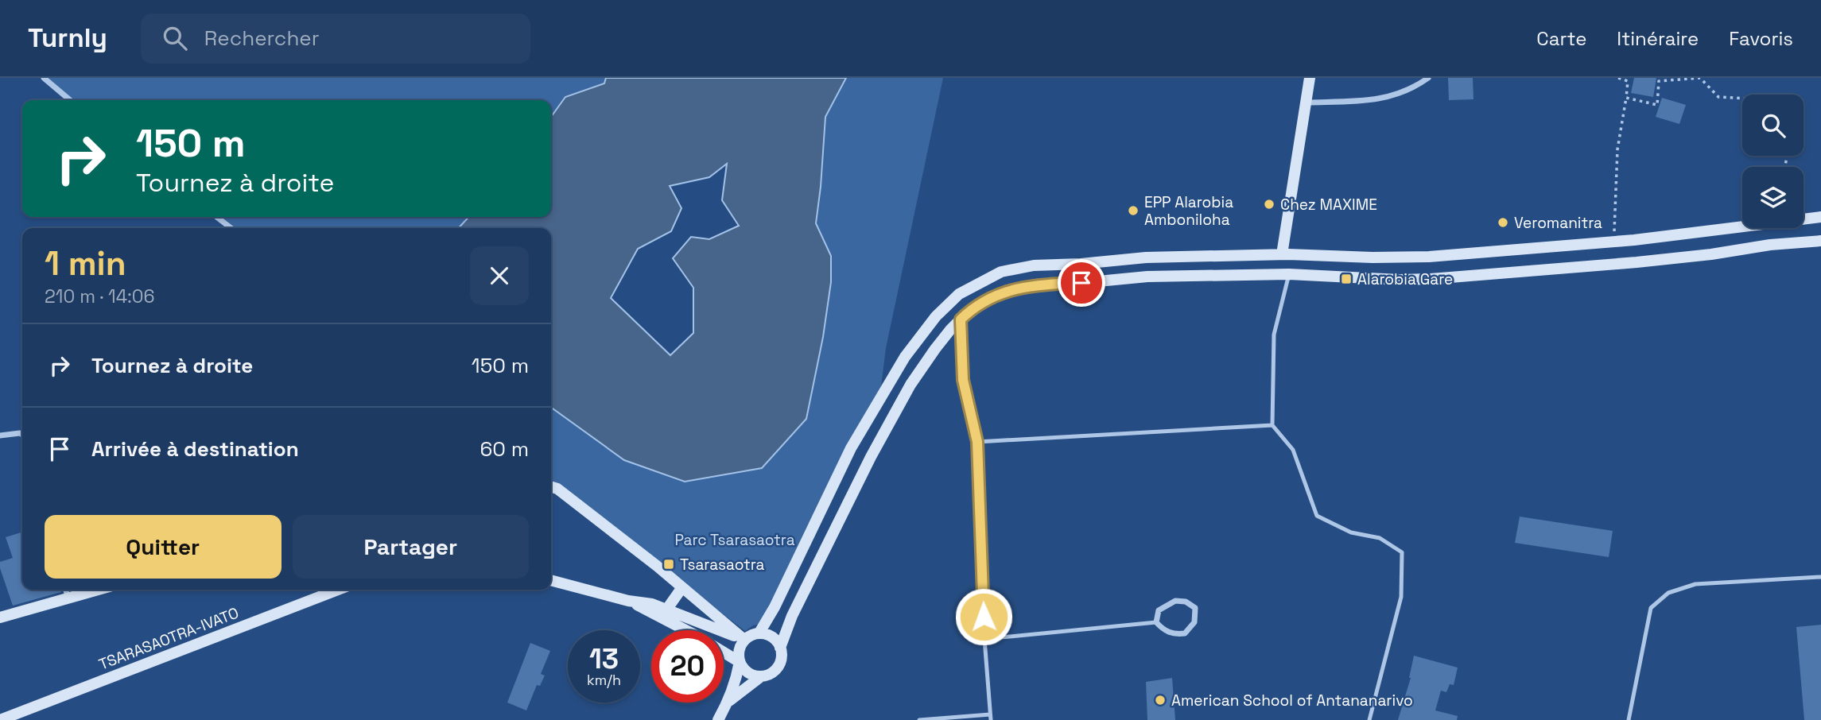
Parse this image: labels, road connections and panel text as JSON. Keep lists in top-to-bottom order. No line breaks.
{"streets":{"main road":["TSARASAOTRA-IVATO"]},"parks":["Parc Tsarasaotra"],"places":{"other":["Chez MAXIME","EPP Alarobia Amboniloha","Veromanitra","American School of Antananarivo"],"transit":["Alarobia Gare","Tsarasaotra"]},"page":{"header":"Turnly","search":"Rechercher","nav":["Carte","Itinéraire","Favoris"],"turn":["150 m","Tournez à droite"],"heading":["1 min","210 m · 14:06"],"list":[{"name":"Tournez à droite","value":"150 m"},{"name":"Arrivée à destination","value":"60 m"}],"buttons":["Quitter","Partager"],"speed":"13 km/h","limit":"20"}}
